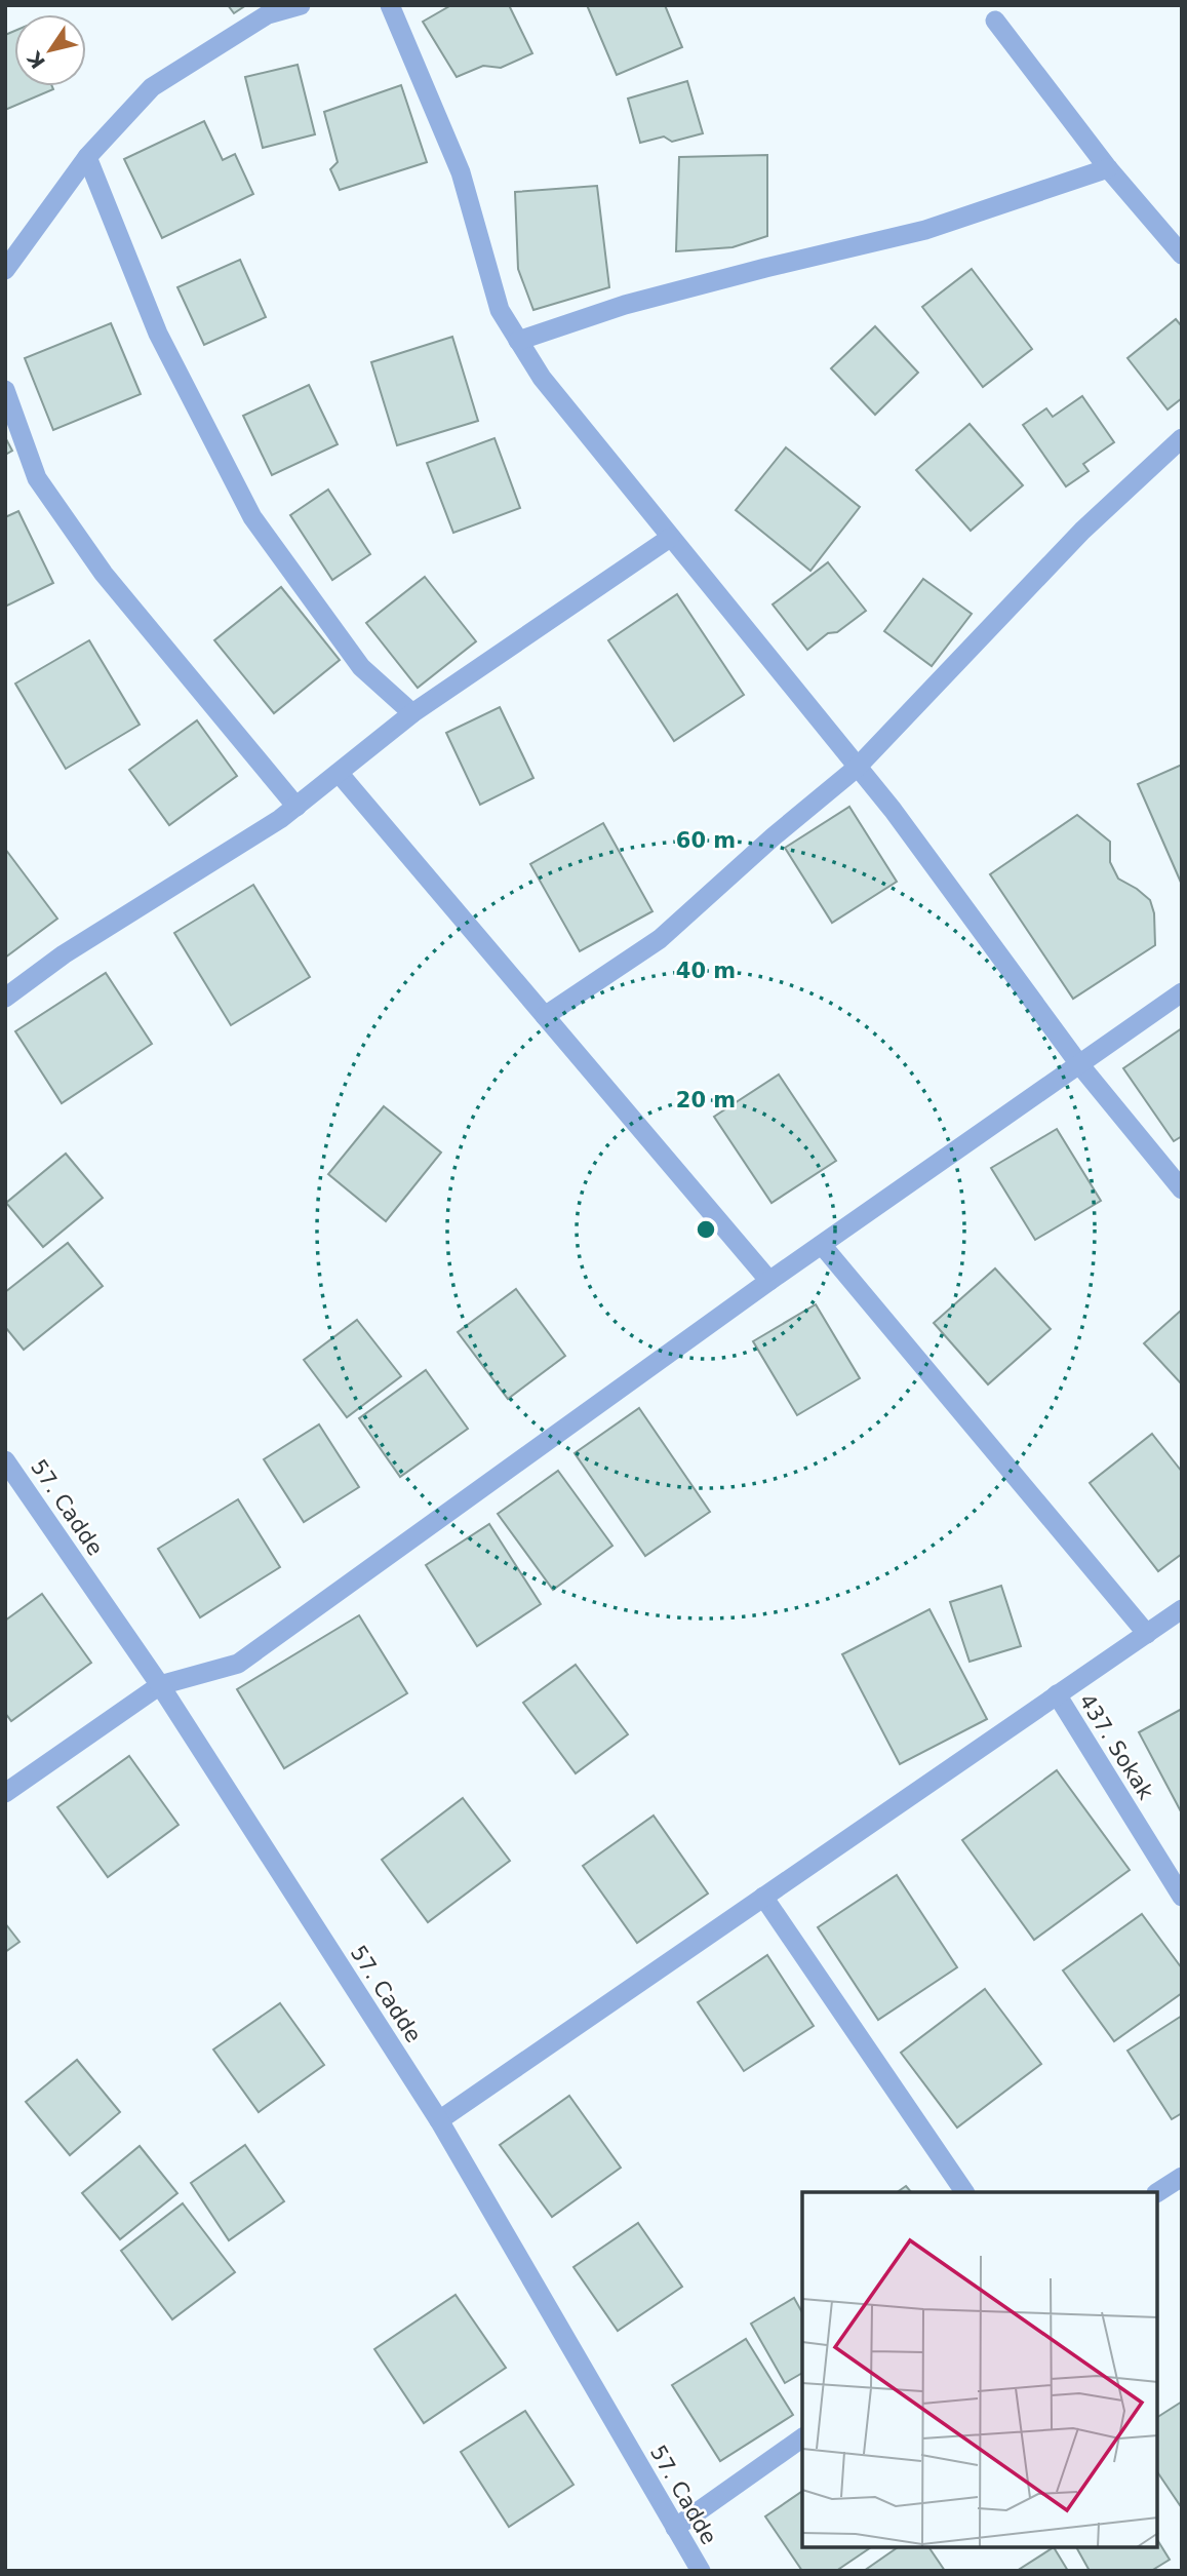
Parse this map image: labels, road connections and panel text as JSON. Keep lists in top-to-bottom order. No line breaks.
{"streets":{"street":["57. Cadde","437. Sokak"]},"north":"bottom left","rings":["60 m","40 m","20 m"]}
